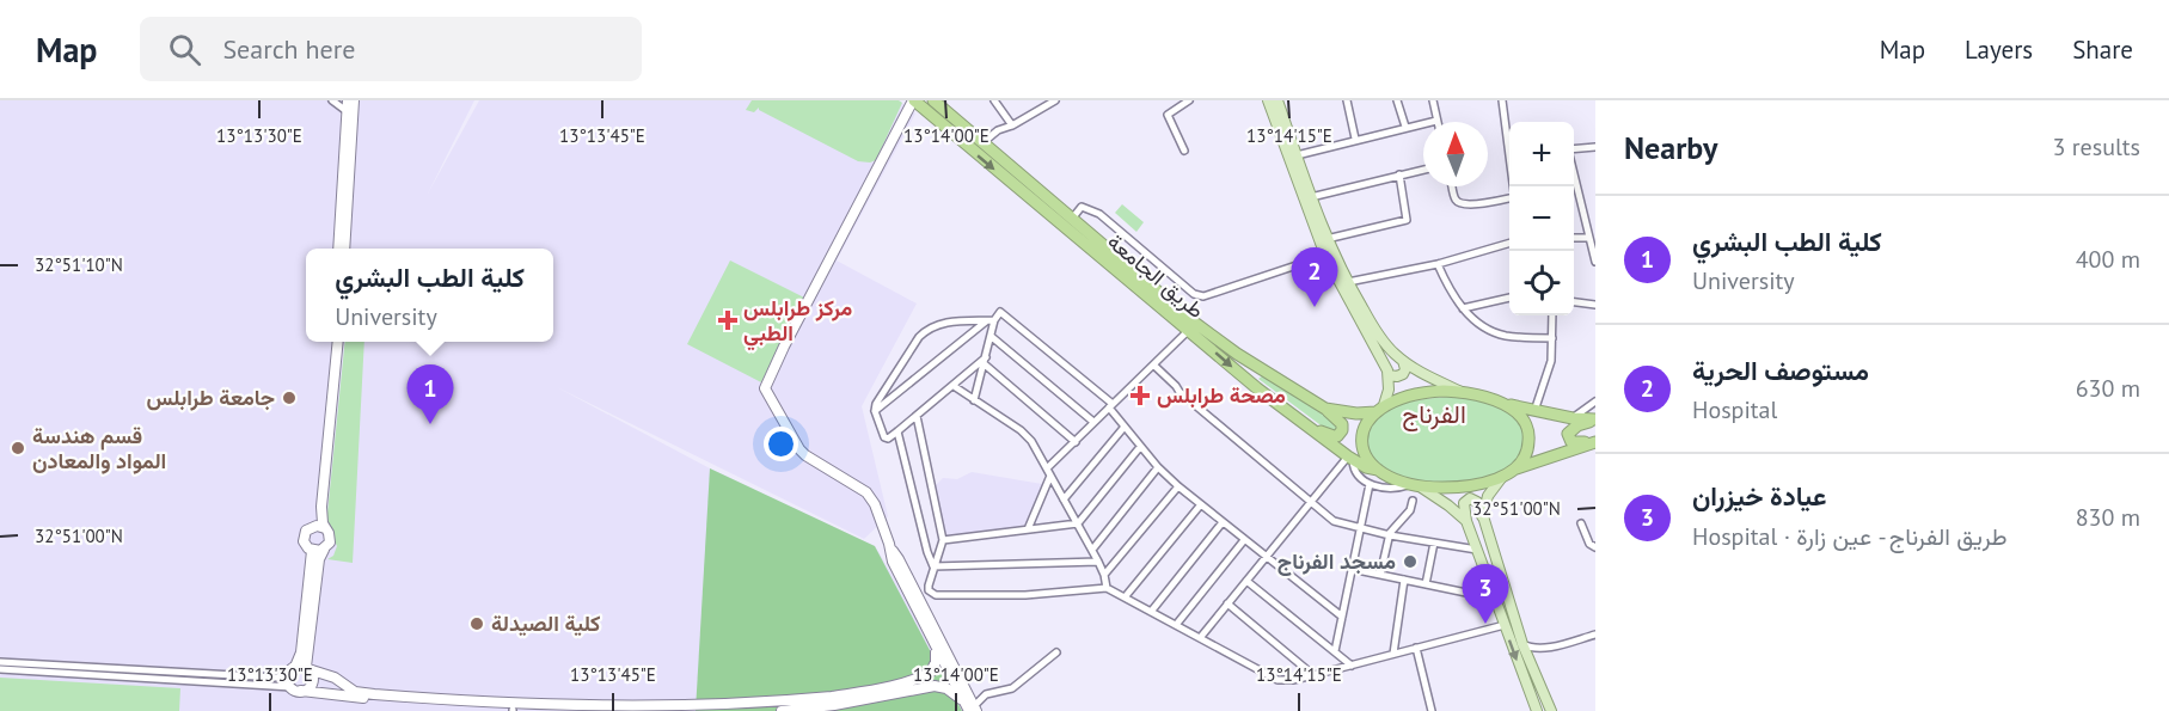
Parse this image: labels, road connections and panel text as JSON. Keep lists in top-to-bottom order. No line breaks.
{"streets":{"highway":["طريق الجامعة"]},"districts":["الفرناج"],"places":{"health":["مركز طرابلس الطبي","مصحة طرابلس"],"other":["جامعة طرابلس","قسم هندسة المواد والمعادن","مسجد الفرناج","كلية الصيدلة"]},"north":"top","page":{"header":"Map","search":"Search here","nav":["Map","Layers","Share"],"heading":["Nearby","3 results"],"map_buttons":["+","−"],"list":[{"mark":"1","name":"كلية الطب البشري","note":"University","value":"400 m"},{"mark":"2","name":"مستوصف الحرية","note":"Hospital","value":"630 m"},{"mark":"3","name":"عيادة خيزران","note":"Hospital · طريق الفرناج - عين زارة","value":"830 m"}],"pins":["2","1","3"],"popup":["كلية الطب البشري","University"]},"coordinates":["13°13'30\"E","13°13'45\"E","13°14'00\"E","13°14'15\"E","32°51'10\"N","32°51'00\"N"]}
